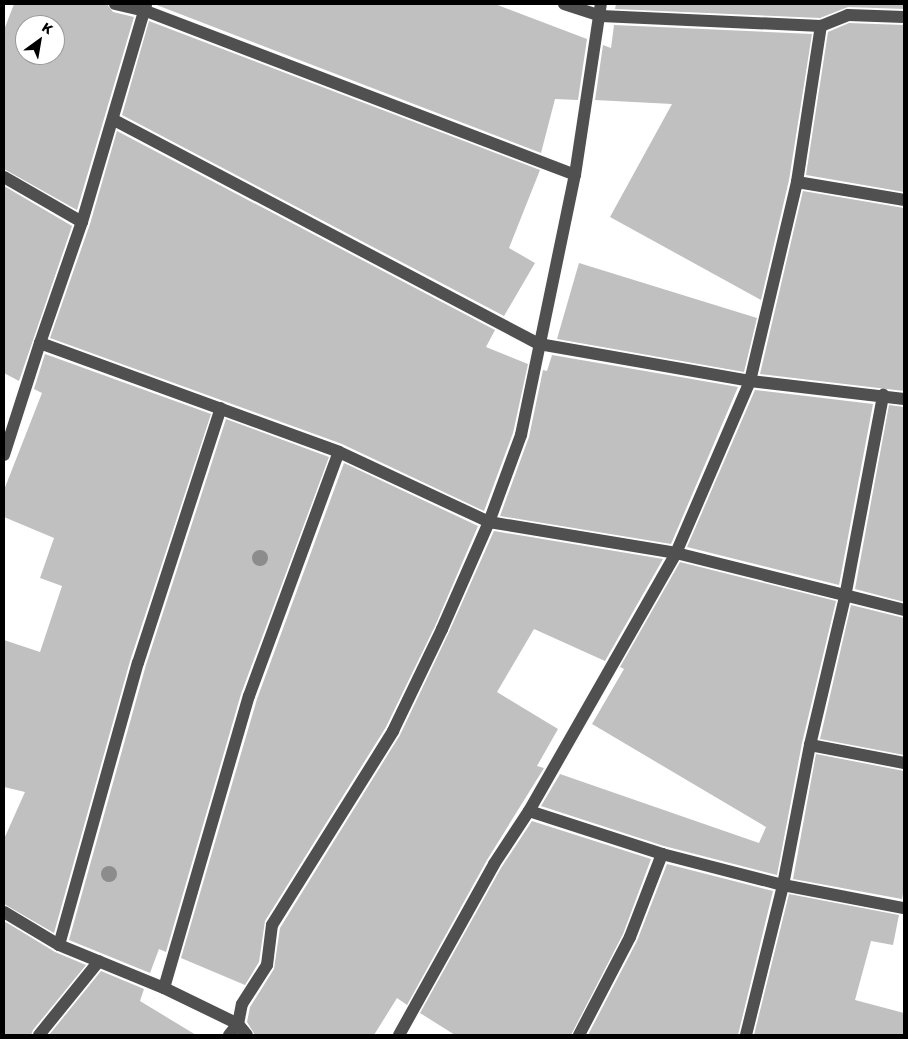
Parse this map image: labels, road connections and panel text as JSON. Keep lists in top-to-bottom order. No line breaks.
{"north":"top right"}
